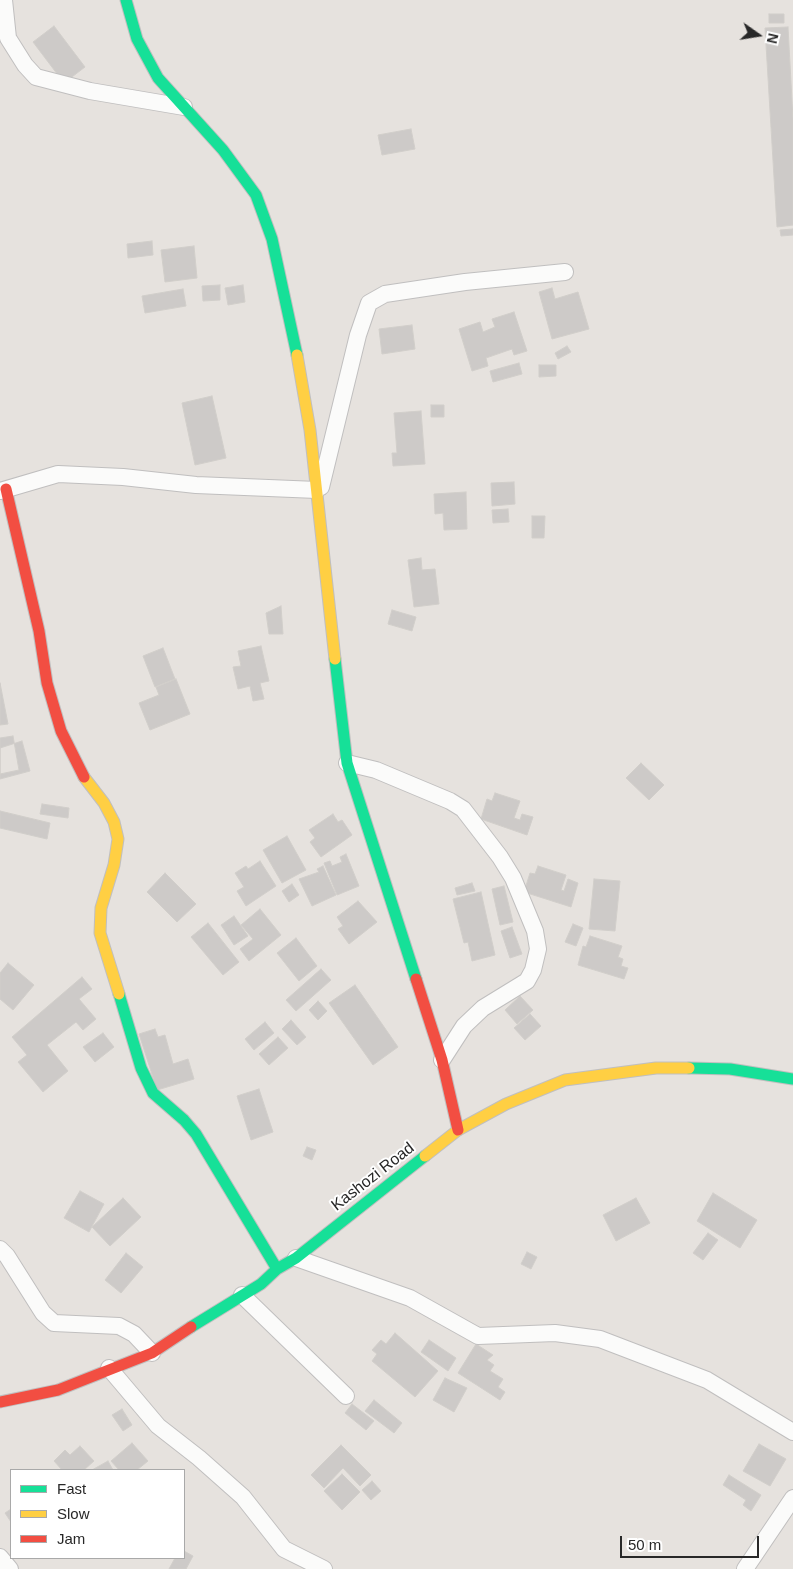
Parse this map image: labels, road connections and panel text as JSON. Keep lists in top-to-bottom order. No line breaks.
{"streets":{"street":["Kashozi Road"]},"legend":["Fast","Slow","Jam"],"scale_bar":"50 m","north":"right"}
